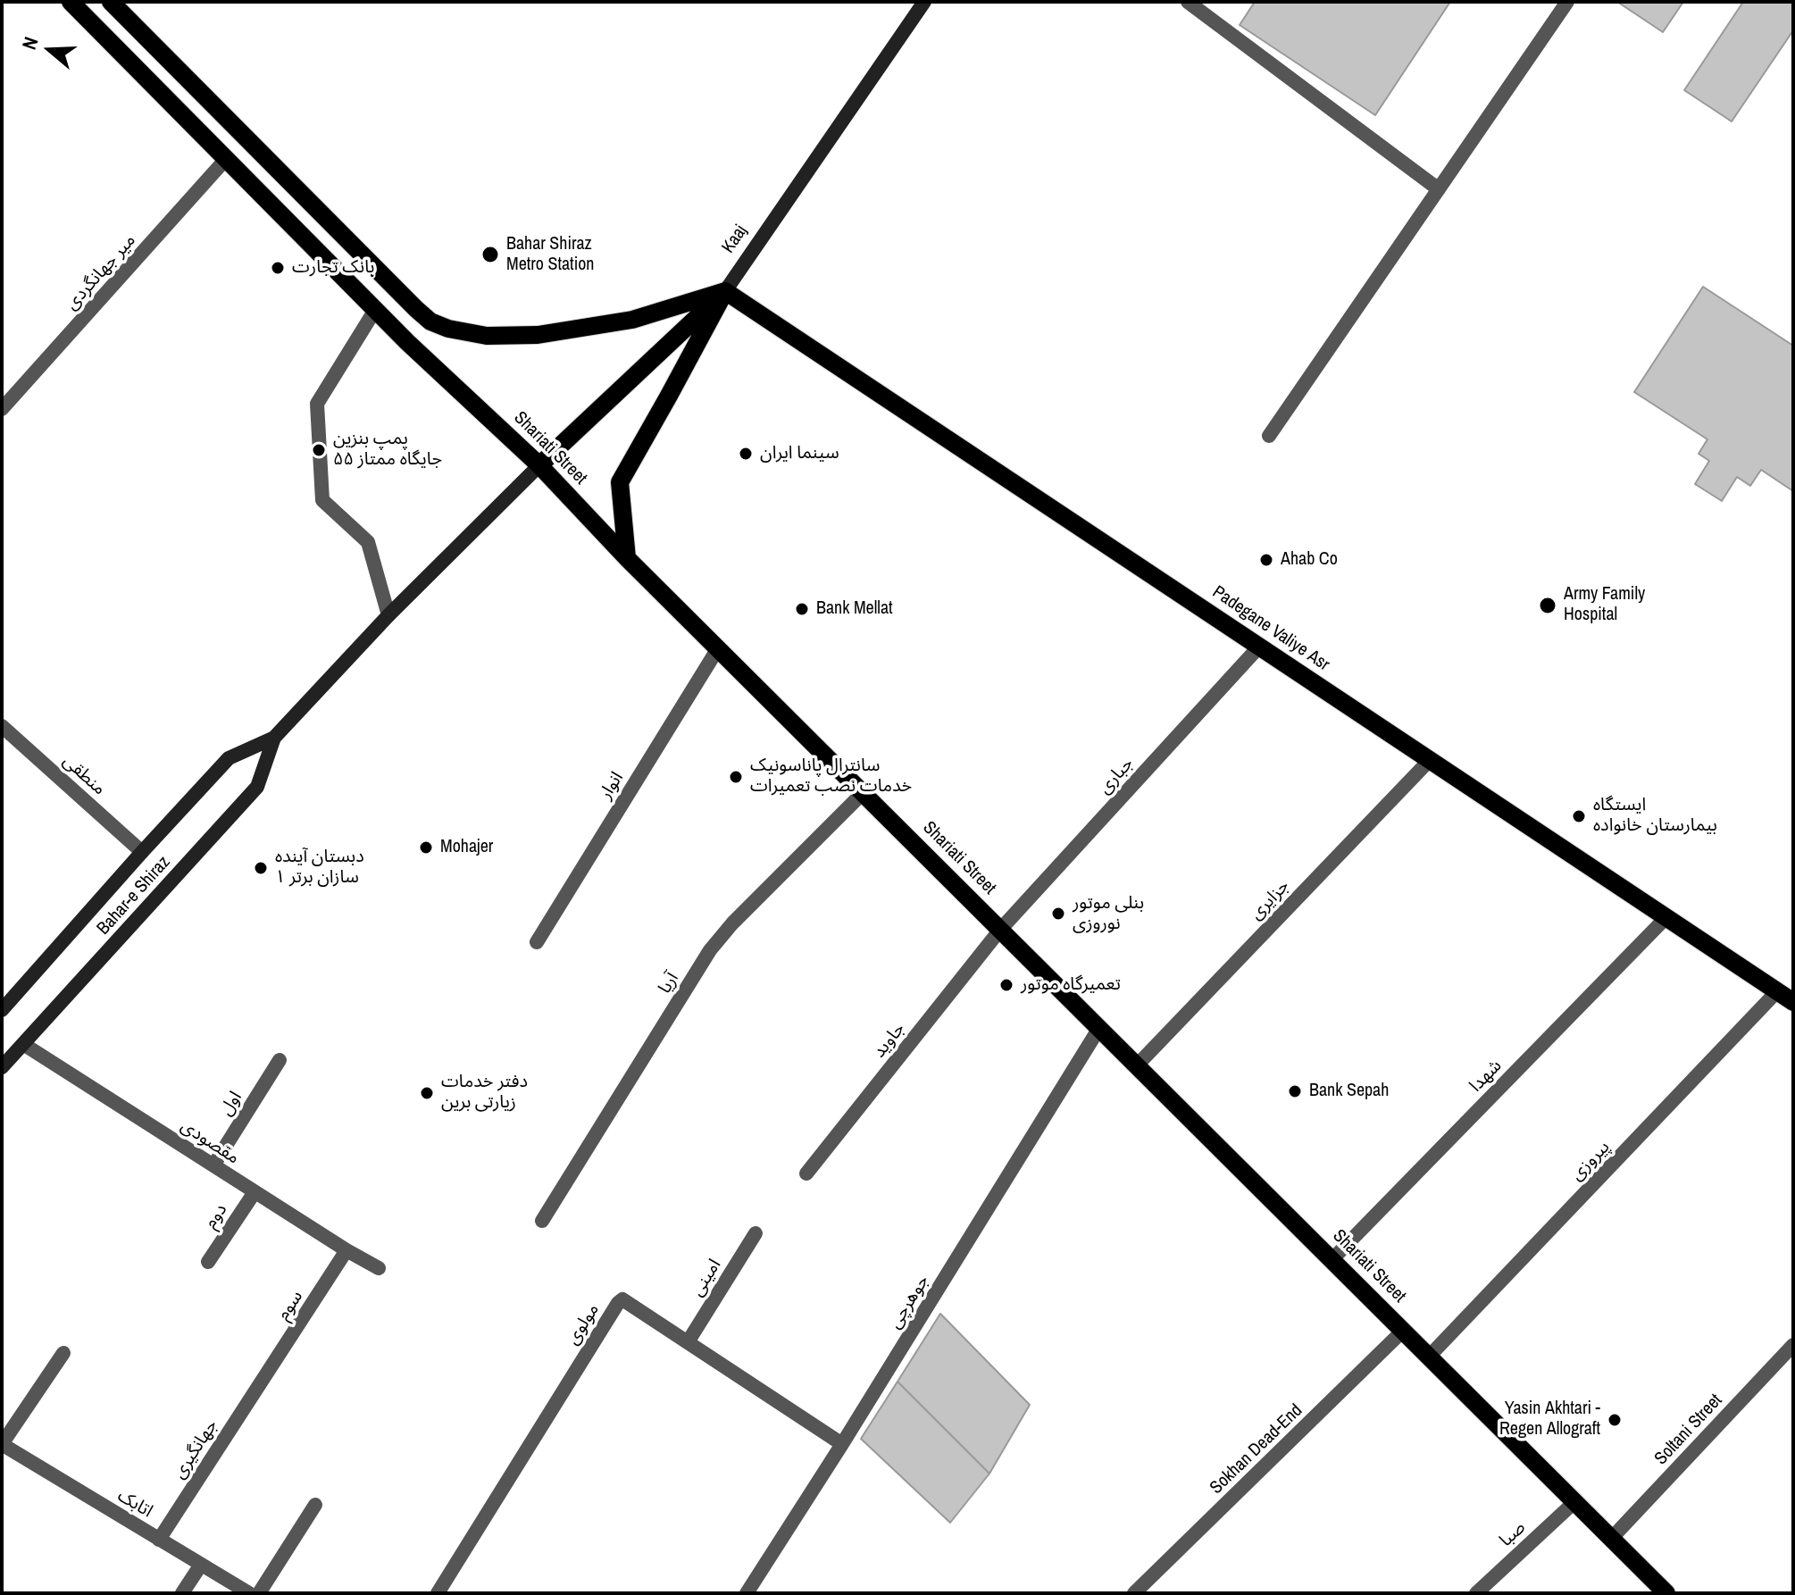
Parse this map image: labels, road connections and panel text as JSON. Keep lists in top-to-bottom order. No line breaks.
{"streets":{"main road":["Kaaj","Shariati Street","Padegane Valiye Asr","Bahar-e Shiraz"],"street":["میر جهانگردی","منطقی","جباری","انوار","جزایری","آریا","جاوید","شهدا","اول","مقصودی","پیروزی","دوم","امینی","جوهرچی","سوم","مولوی","Soltani Street","جهانگیری","Sokhan Dead-End","اتابک","صبا"]},"crossings":[["Kaaj","Shariati Street"],["Kaaj","Padegane Valiye Asr"],["Kaaj","Bahar-e Shiraz"],["میر جهانگردی","Shariati Street"],["Shariati Street","جباری"],["Shariati Street","انوار"],["Shariati Street","Bahar-e Shiraz"],["Shariati Street","جزایری"],["Shariati Street","آریا"],["Shariati Street","جاوید"],["Shariati Street","شهدا"],["Shariati Street","پیروزی"],["Shariati Street","جوهرچی"],["Shariati Street","Soltani Street"],["Shariati Street","Sokhan Dead-End"],["Shariati Street","صبا"],["Padegane Valiye Asr","جباری"],["Padegane Valiye Asr","جزایری"],["Padegane Valiye Asr","شهدا"],["Padegane Valiye Asr","پیروزی"],["منطقی","Bahar-e Shiraz"],["جباری","جاوید"],["Bahar-e Shiraz","مقصودی"],["اول","مقصودی"],["مقصودی","دوم"],["مقصودی","سوم"],["امینی","مولوی"],["جوهرچی","مولوی"],["سوم","جهانگیری"],["جهانگیری","اتابک"]],"places":["Bahar Shiraz Metro Station","بانک تجارت","پمپ بنزین جایگاه ممتاز ۵۵","سینما ایران","Ahab Co","Army Family Hospital","Bank Mellat","سانترال پاناسونیک خدمات نصب تعمیرات","ایستگاه بیمارستان خانواده","Mohajer","دبستان آینده سازان برتر ۱","بنلی موتور نوروزی","تعمیرگاه موتور","Bank Sepah","دفتر خدمات زیارتی برین","Yasin Akhtari - Regen Allograft"],"north":"left"}
